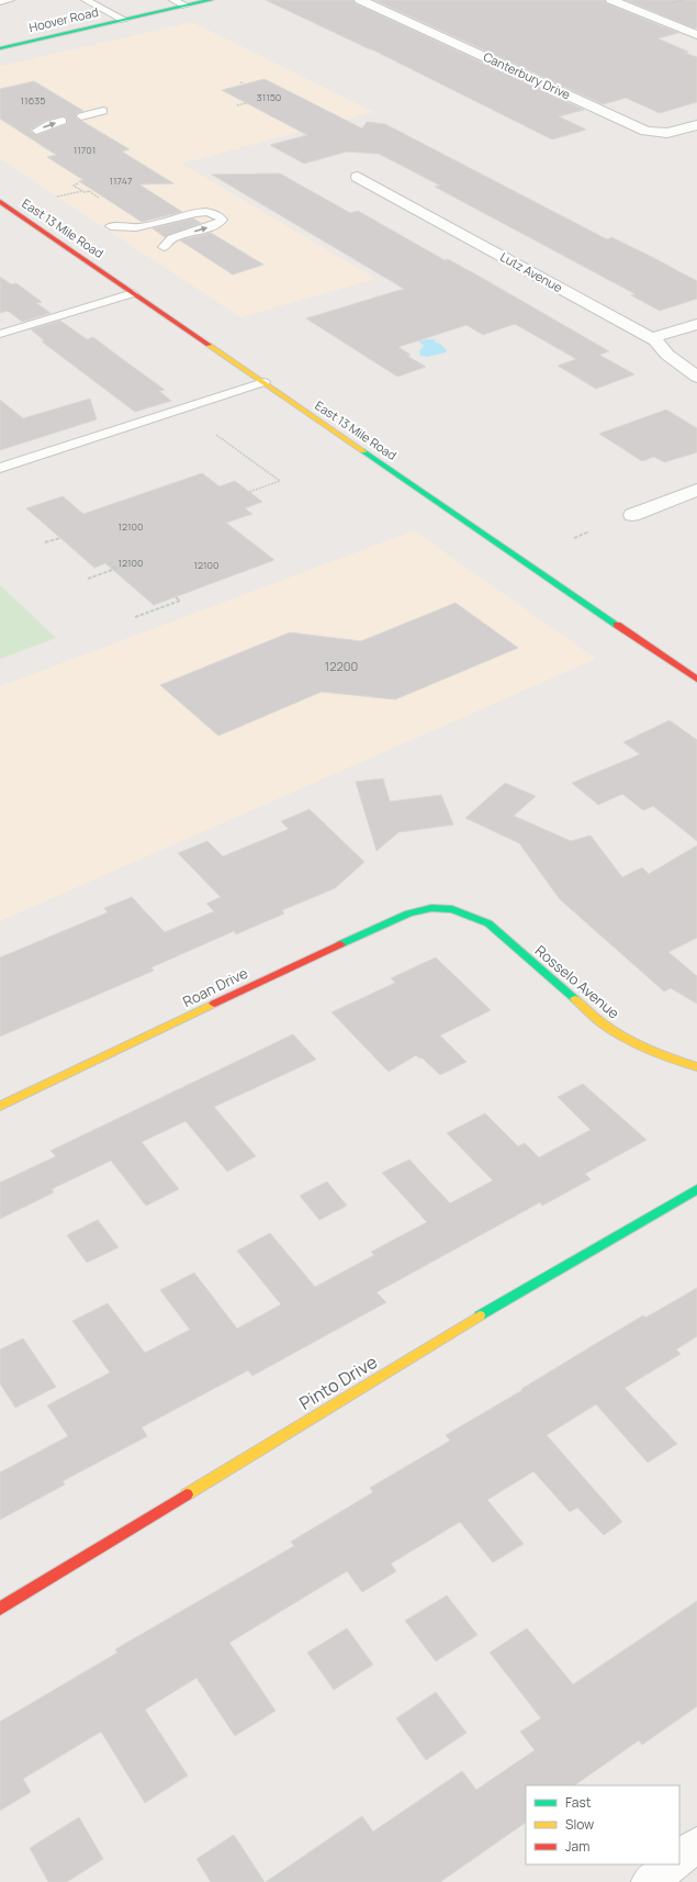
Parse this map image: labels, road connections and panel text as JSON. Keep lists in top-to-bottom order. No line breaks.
{"streets":{"main road":["Hoover Road","East 13 Mile Road","Rosselo Avenue","Roan Drive","Pinto Drive"],"street":["Canterbury Drive","Lutz Avenue"]},"crossings":[["Rosselo Avenue","Roan Drive"]],"house_numbers":["31150","11635","11701","11747","12100","12100","12100","12200"],"legend":["Fast","Slow","Jam"]}
